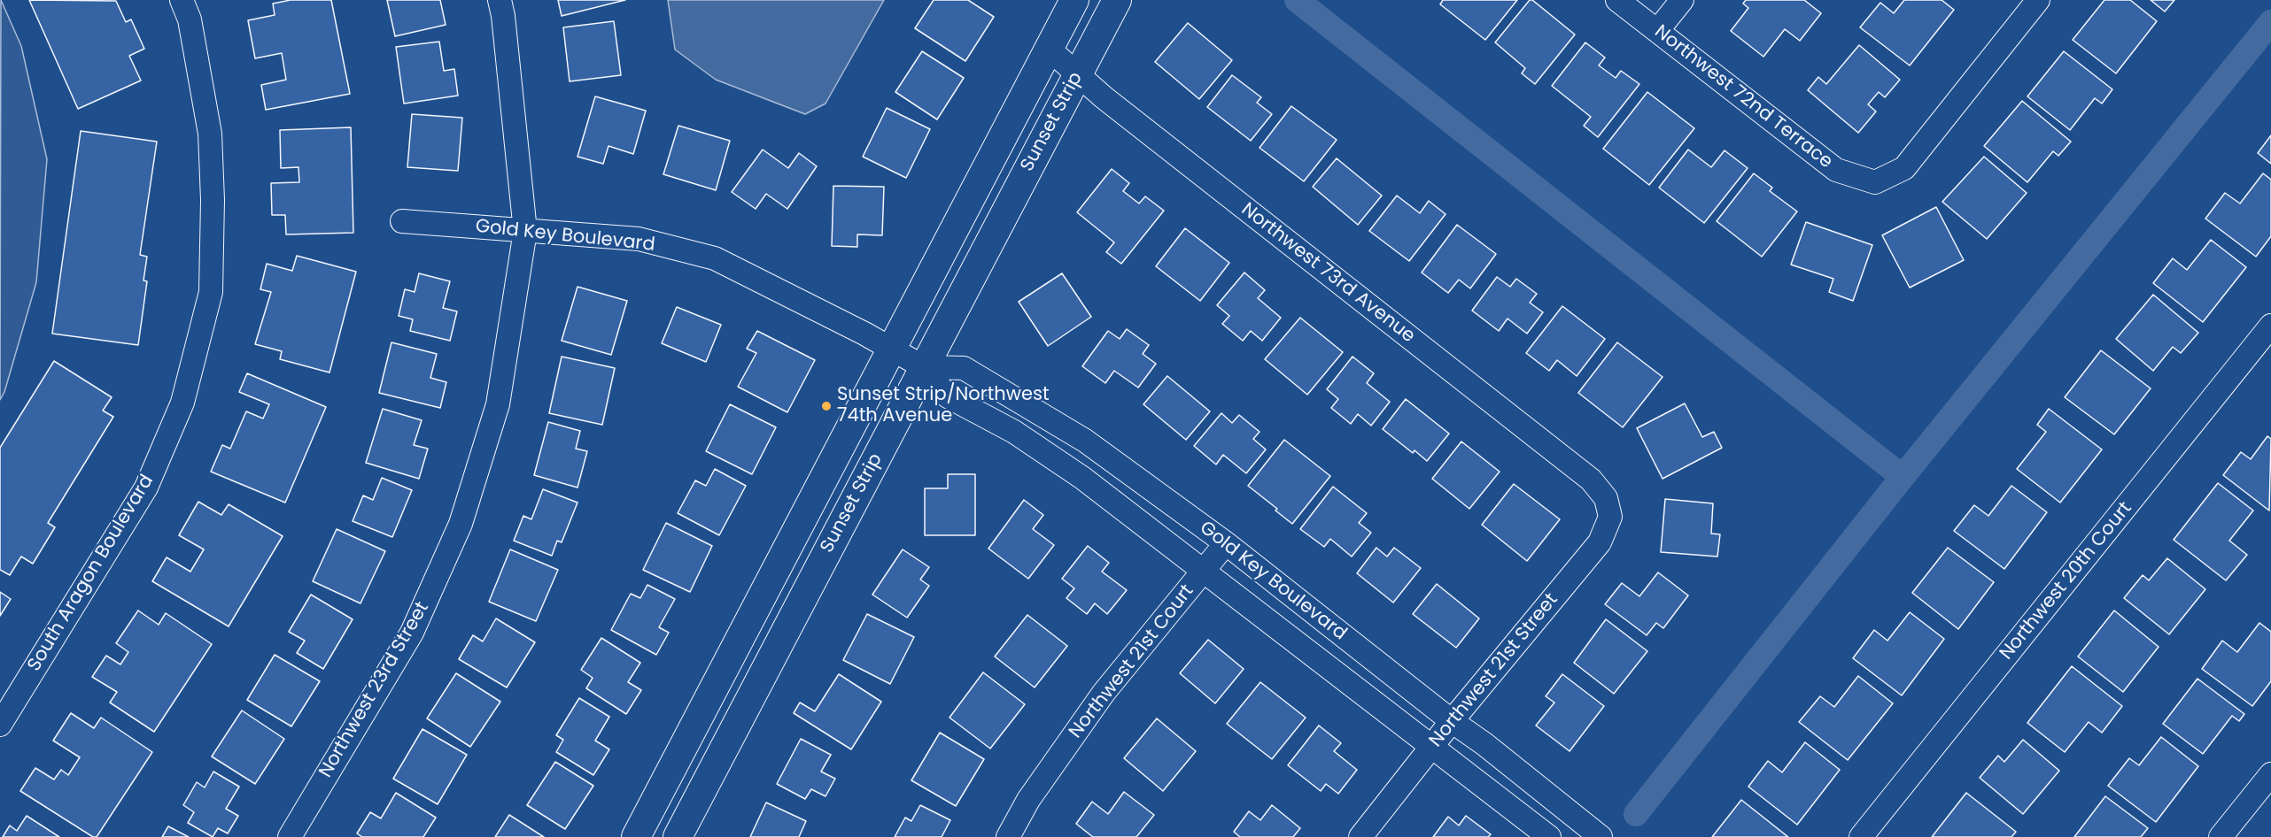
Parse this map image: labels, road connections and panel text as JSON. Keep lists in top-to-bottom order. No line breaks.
{"streets":{"street":["Northwest 72nd Terrace","Sunset Strip","Gold Key Boulevard","Northwest 73rd Avenue","South Aragon Boulevard","Northwest 20th Court","Northwest 21st Court","Northwest 21st Street","Northwest 23rd Street"]},"crossings":[["Sunset Strip","Gold Key Boulevard"],["Sunset Strip","Northwest 73rd Avenue"],["Gold Key Boulevard","Northwest 21st Court"],["Gold Key Boulevard","Northwest 21st Street"],["Gold Key Boulevard","Northwest 23rd Street"],["Northwest 73rd Avenue","Northwest 21st Street"]],"places":["Sunset Strip/Northwest 74th Avenue"]}
